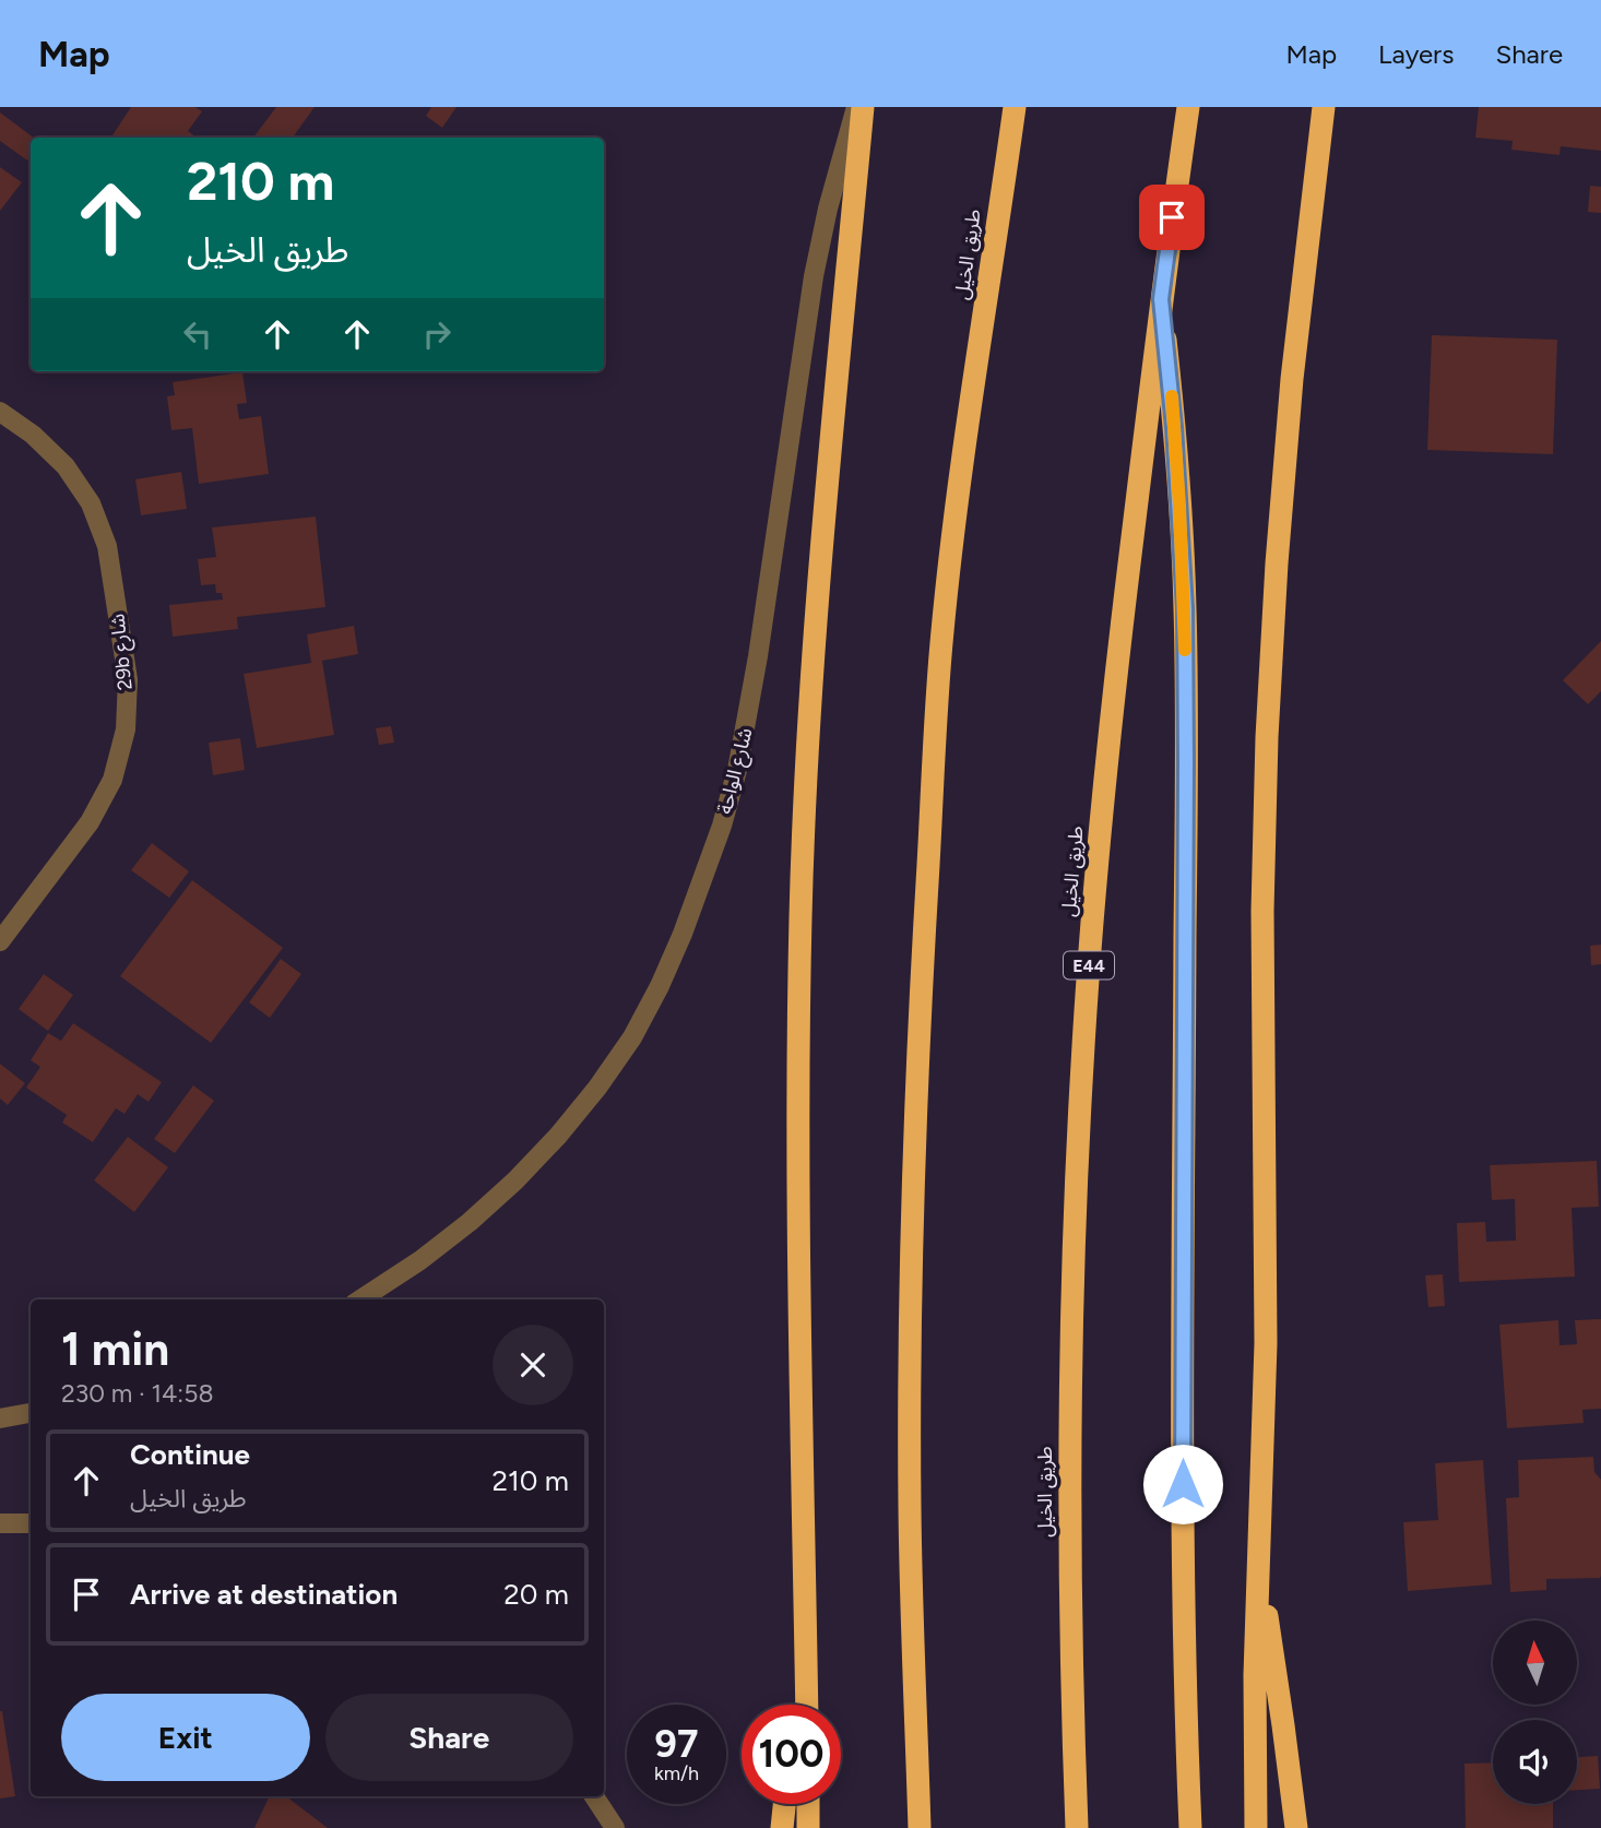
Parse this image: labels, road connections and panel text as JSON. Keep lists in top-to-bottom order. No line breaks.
{"streets":{"highway":["طريق الخيل","E44"],"street":["29b شارع","شارع الواحة"]},"north":"top","page":{"header":"Map","nav":["Map","Layers","Share"],"turn":["210 m","طريق الخيل"],"heading":["1 min","230 m · 14:58"],"list":[{"name":"Continue","note":"طريق الخيل","value":"210 m"},{"name":"Arrive at destination","value":"20 m"}],"buttons":["Exit","Share"],"speed":"97 km/h","limit":"100"}}
